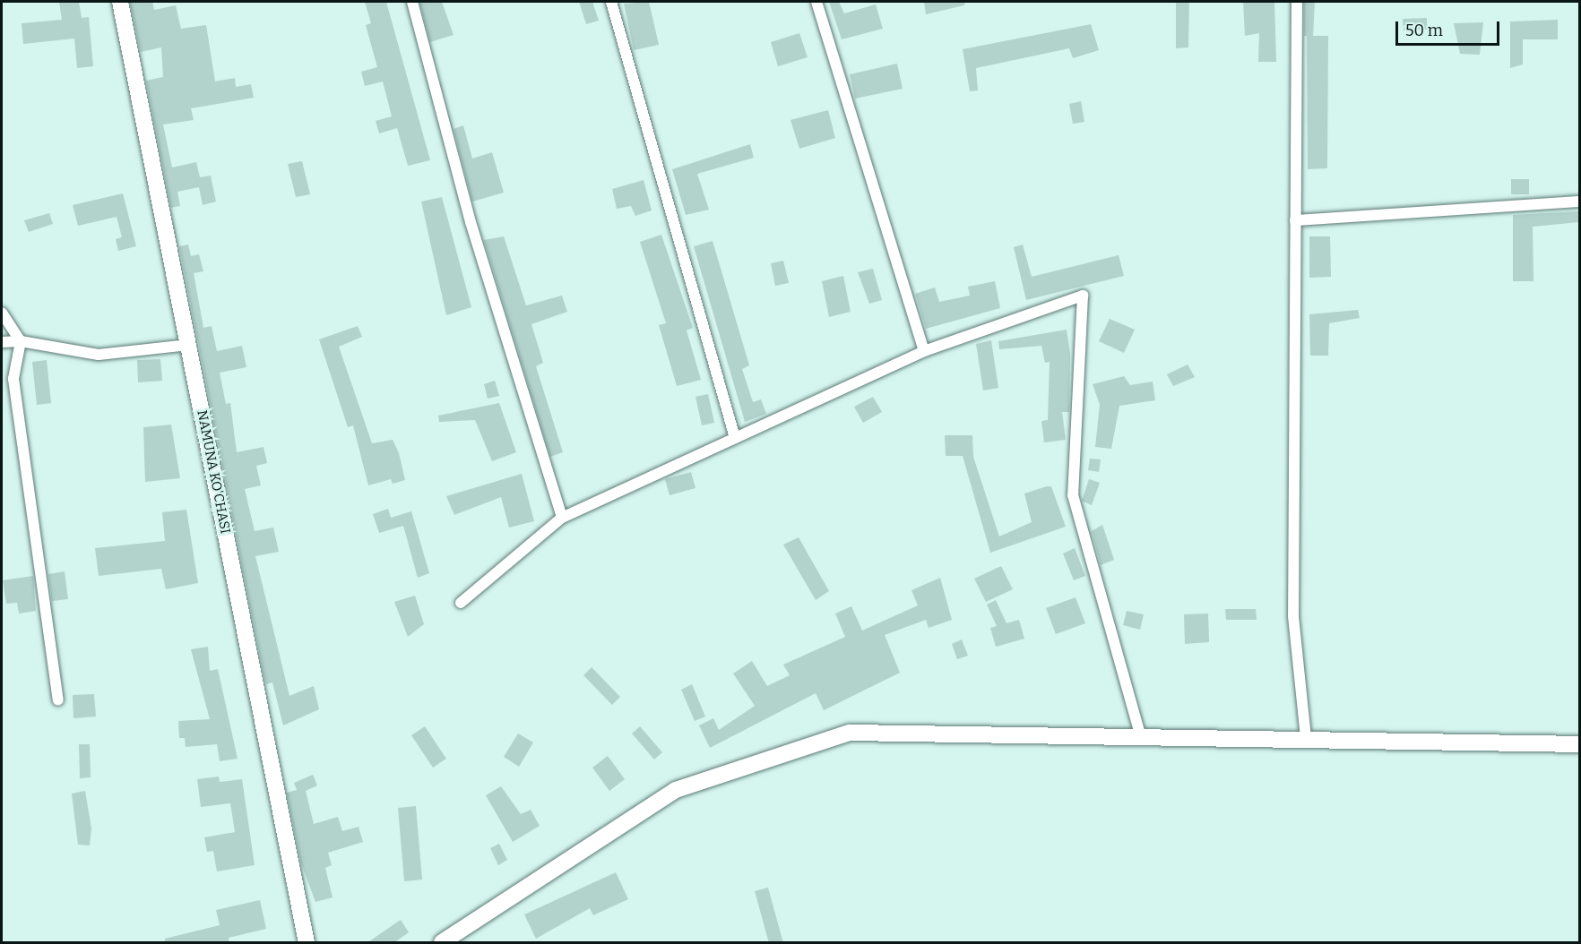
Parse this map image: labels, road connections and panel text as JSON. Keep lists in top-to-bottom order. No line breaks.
{"streets":{"main road":["NAMUNA KO'CHASI"]},"scale_bar":"50 m"}
